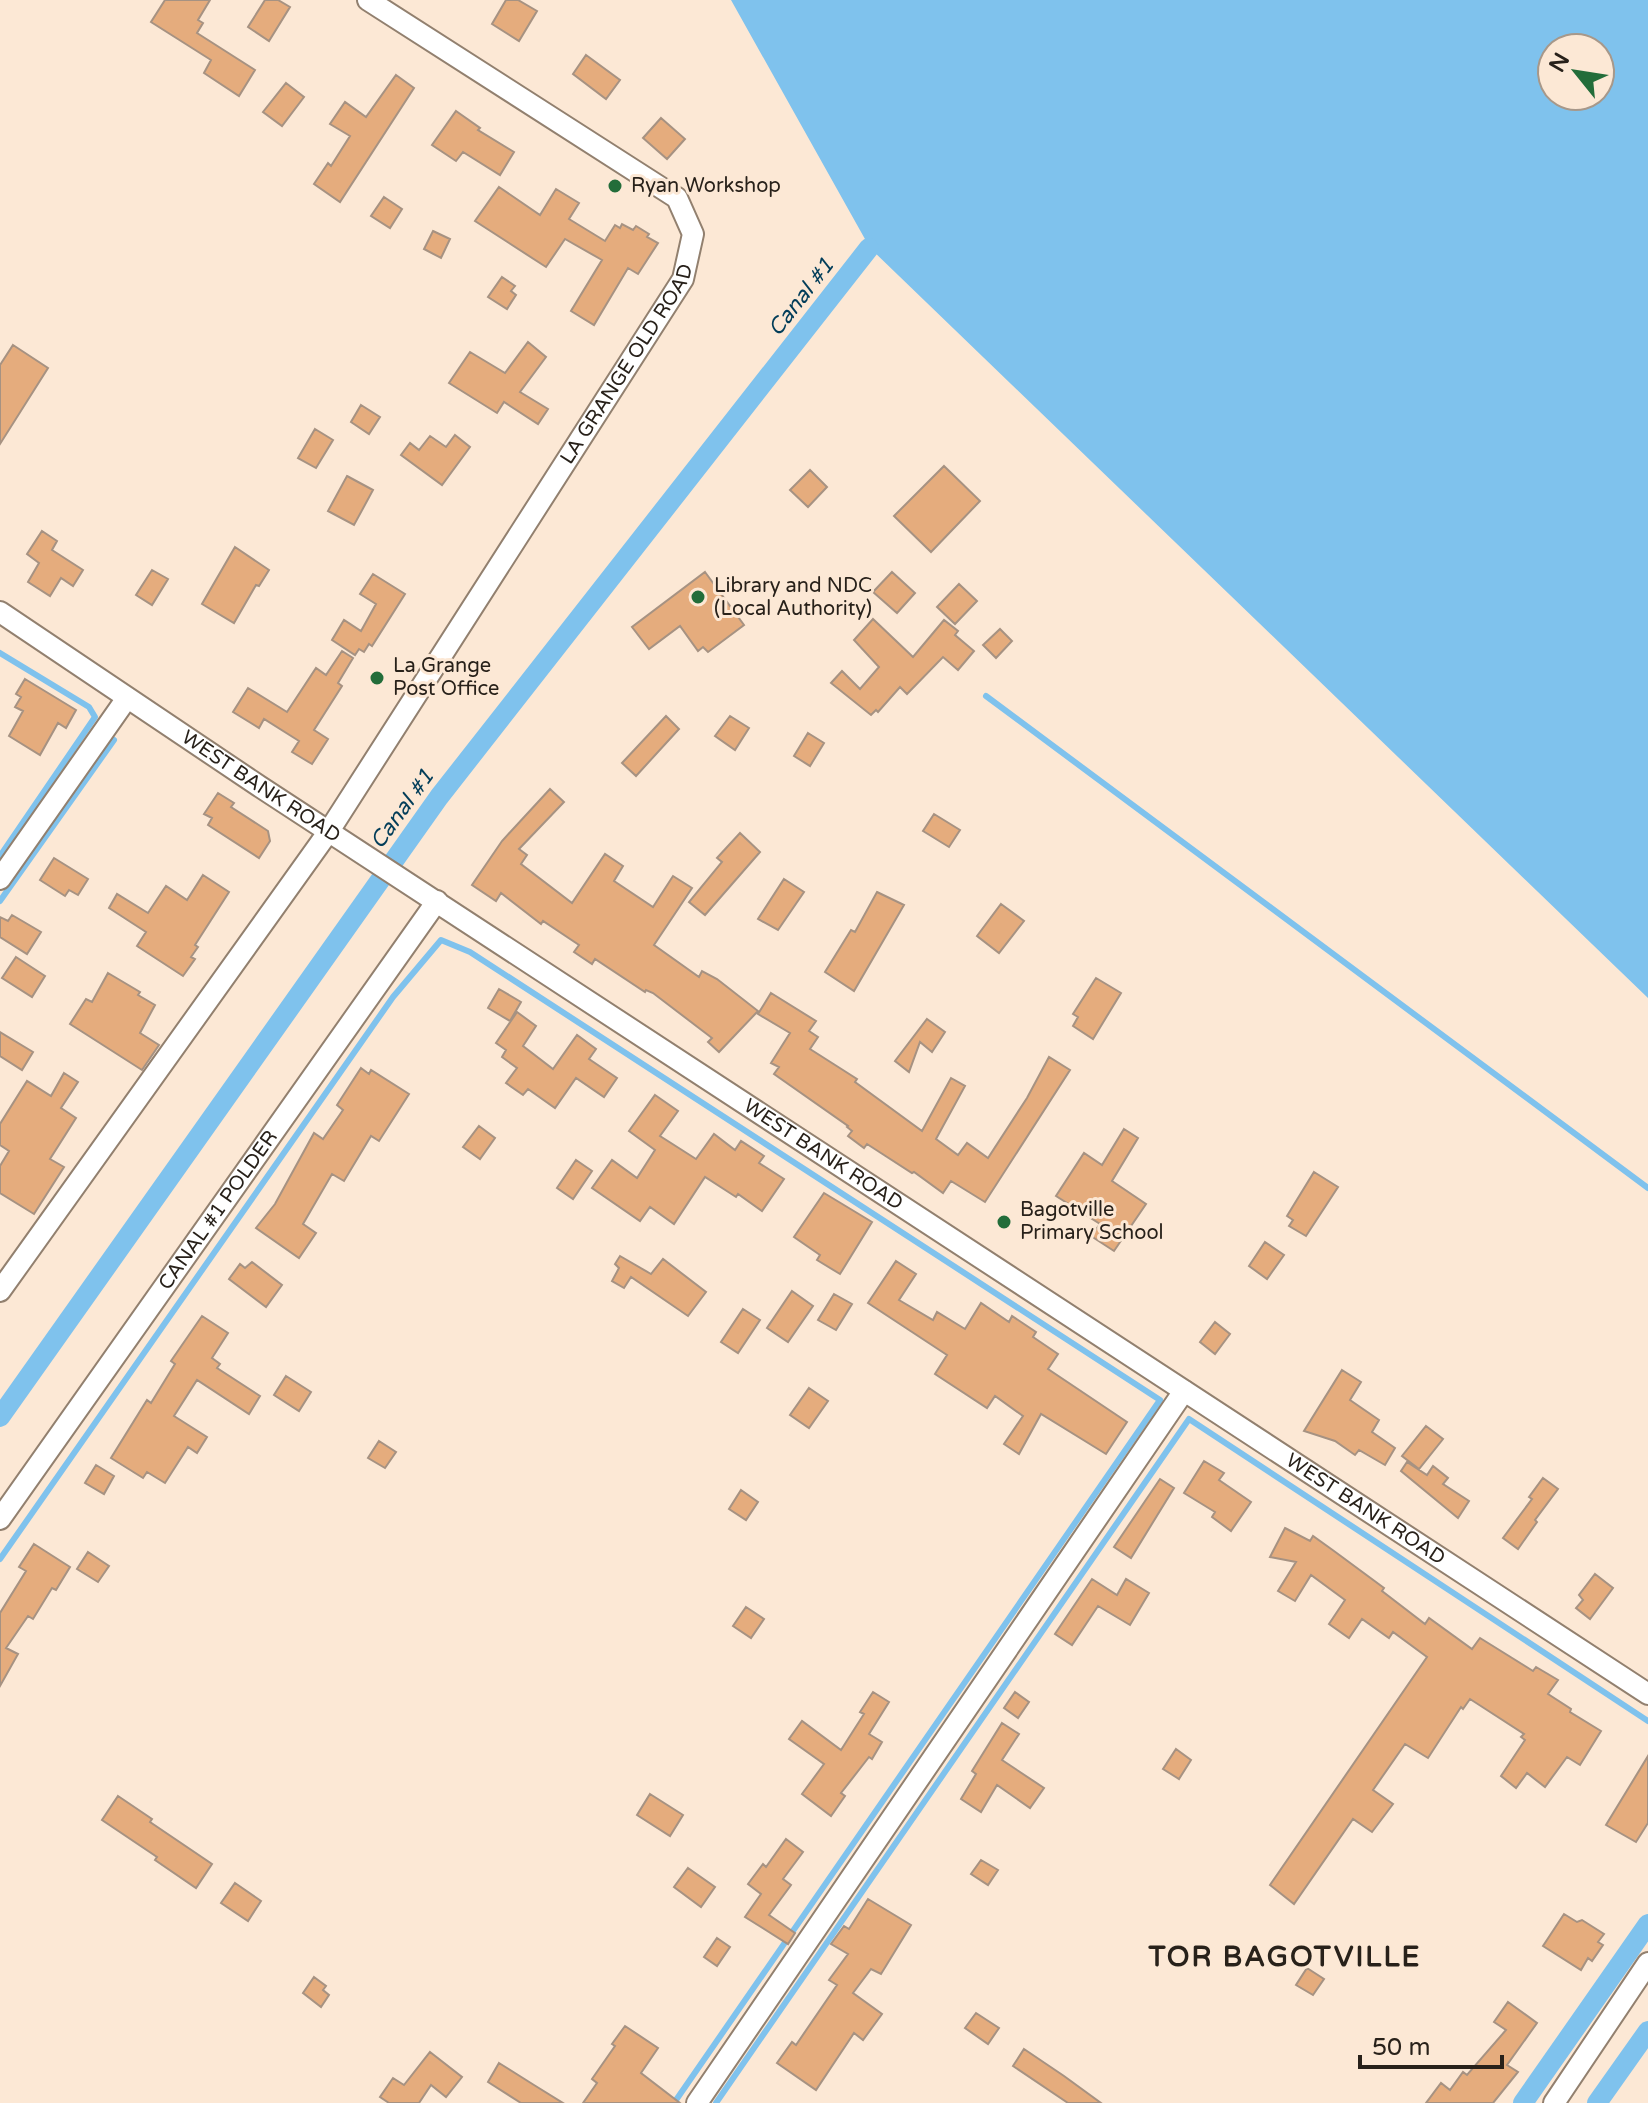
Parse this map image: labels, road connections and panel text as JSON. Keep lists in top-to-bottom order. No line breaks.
{"streets":{"street":["LA GRANGE OLD ROAD","WEST BANK ROAD","CANAL #1 POLDER"]},"crossings":[["LA GRANGE OLD ROAD","WEST BANK ROAD"],["WEST BANK ROAD","CANAL #1 POLDER"]],"districts":["TOR BAGOTVILLE"],"water":["Canal #1"],"places":["Ryan Workshop","Library and NDC (Local Authority)","La Grange Post Office","Bagotville Primary School"],"scale_bar":"50 m","north":"top left"}
